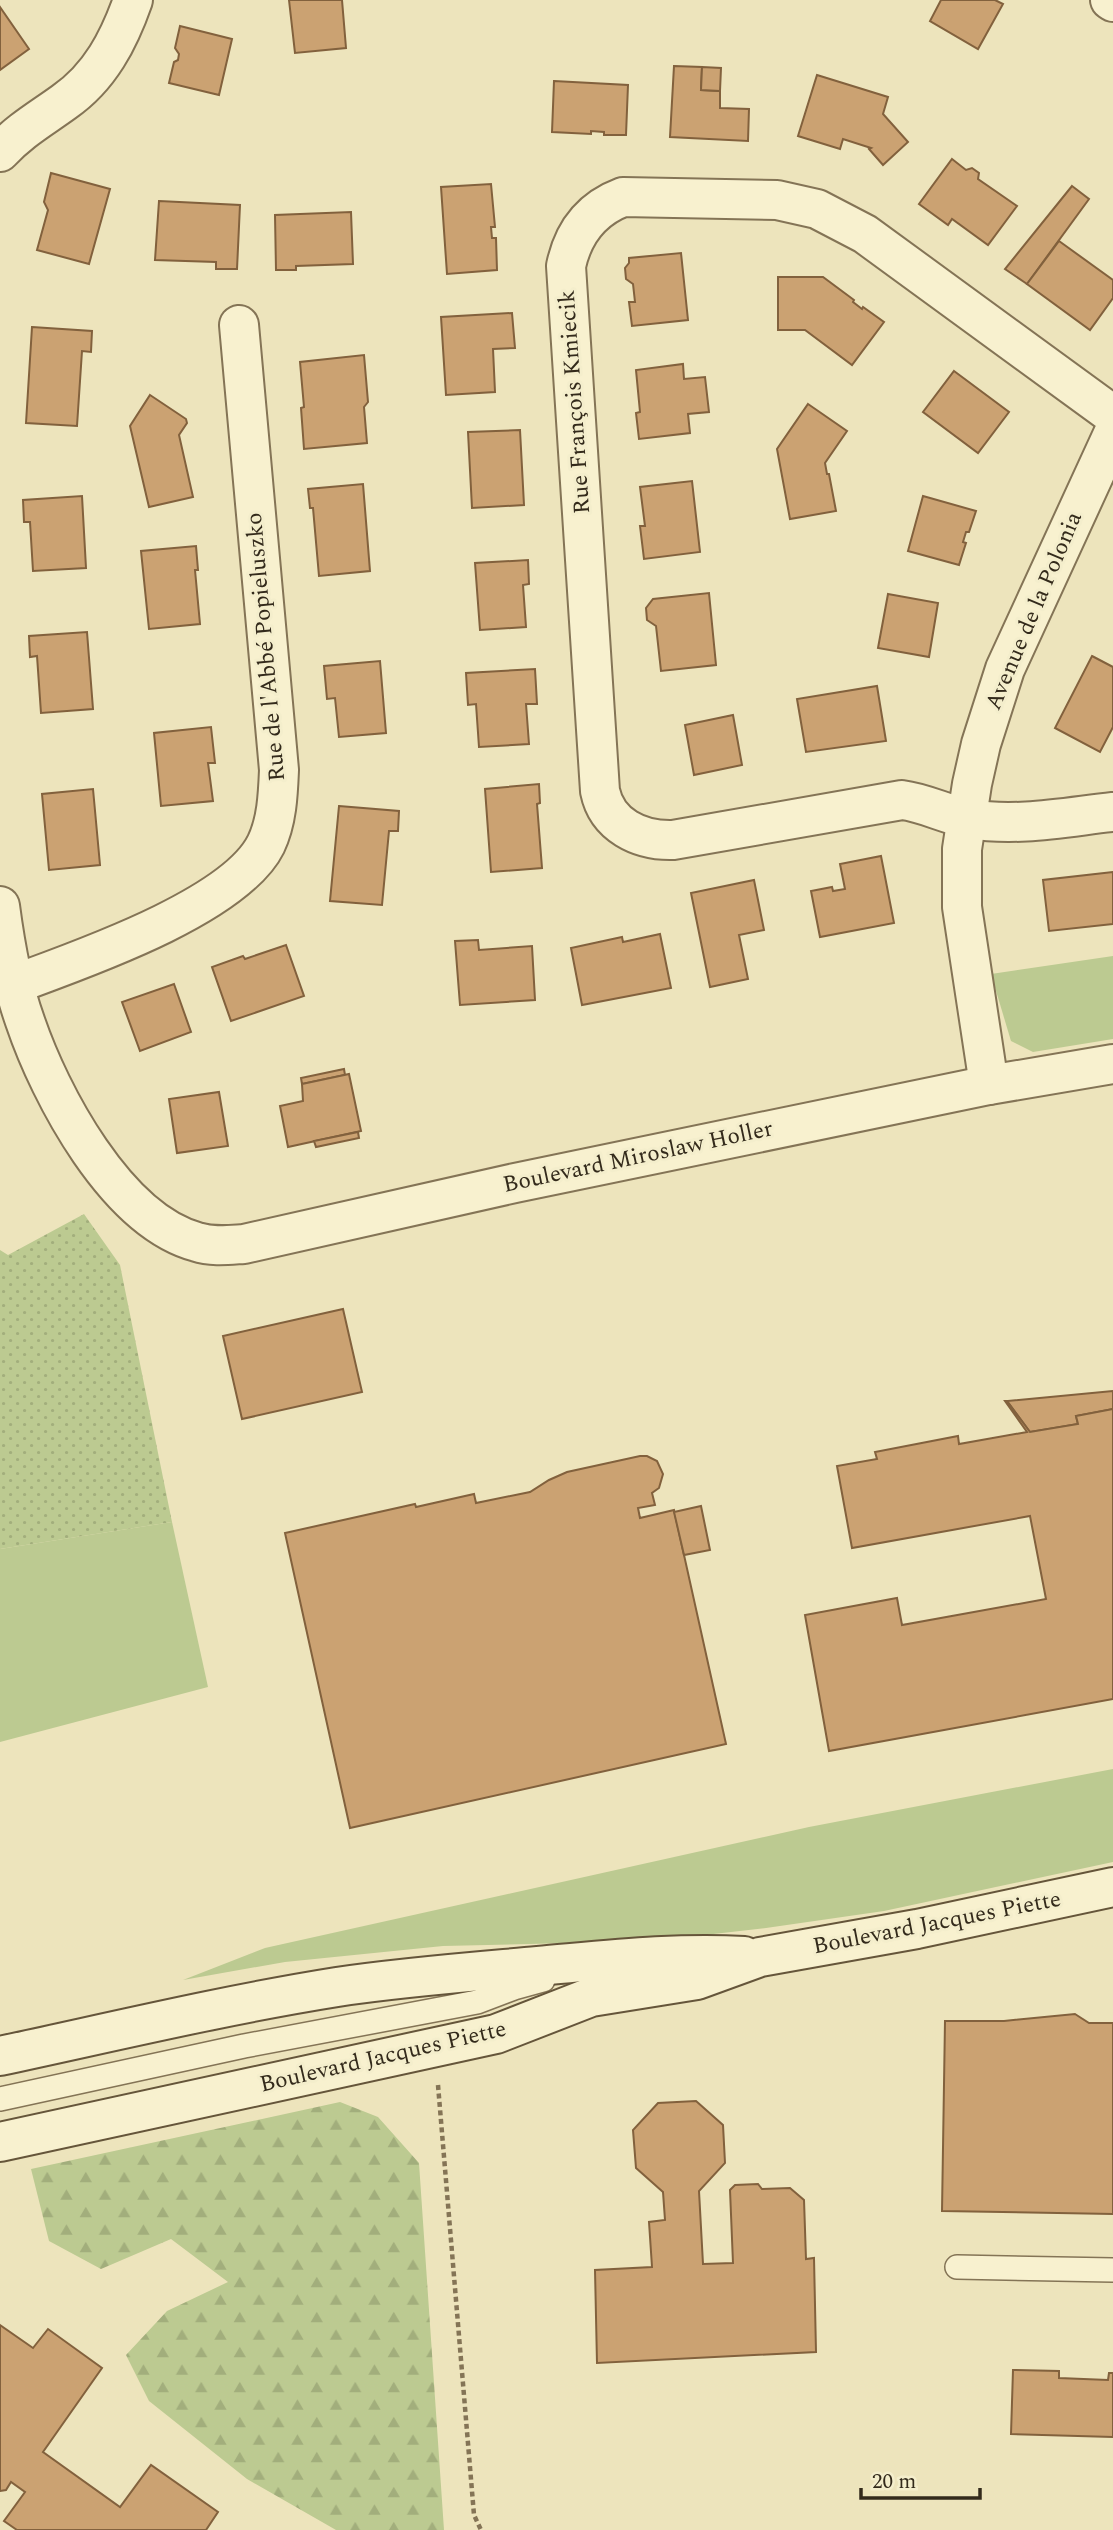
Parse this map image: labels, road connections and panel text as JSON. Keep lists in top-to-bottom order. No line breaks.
{"streets":{"street":["Rue François Kmiecik","Avenue de la Polonia","Rue de l'Abbé Popieluszko","Boulevard Miroslaw Holler","Boulevard Jacques Piette"]},"crossings":[["Rue François Kmiecik","Avenue de la Polonia"],["Avenue de la Polonia","Boulevard Miroslaw Holler"],["Rue de l'Abbé Popieluszko","Boulevard Miroslaw Holler"]],"scale_bar":"20 m"}
